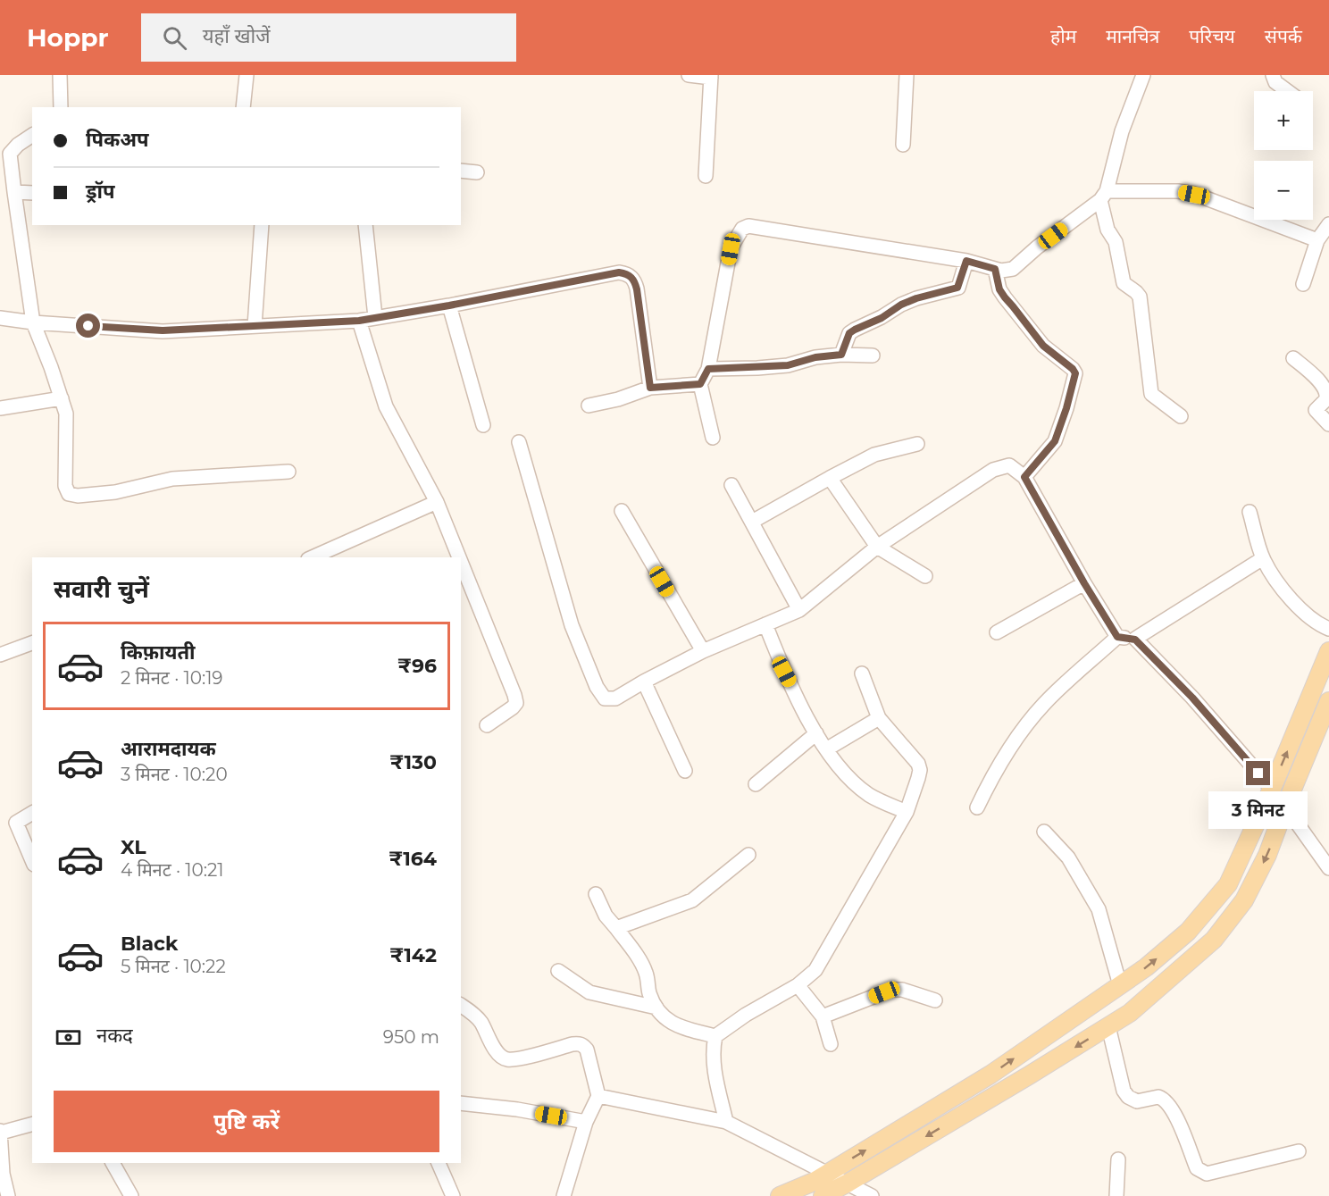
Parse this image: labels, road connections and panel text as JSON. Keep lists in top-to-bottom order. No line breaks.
{"page":{"header":"Hoppr","search":"यहाँ खोजें","nav":["होम","मानचित्र","परिचय","संपर्क"],"map_buttons":["+","−"],"banner":["पिकअप","ड्रॉप"],"heading":"सवारी चुनें","list":[{"name":"किफ़ायती","note":"2 मिनट · 10:19","value":"₹96"},{"name":"आरामदायक","note":"3 मिनट · 10:20","value":"₹130"},{"name":"XL","note":"4 मिनट · 10:21","value":"₹164"},{"name":"Black","note":"5 मिनट · 10:22","value":"₹142"}],"bubble":"3 मिनट","pay":["नकद","950 m"],"buttons":"पुष्टि करें"}}
